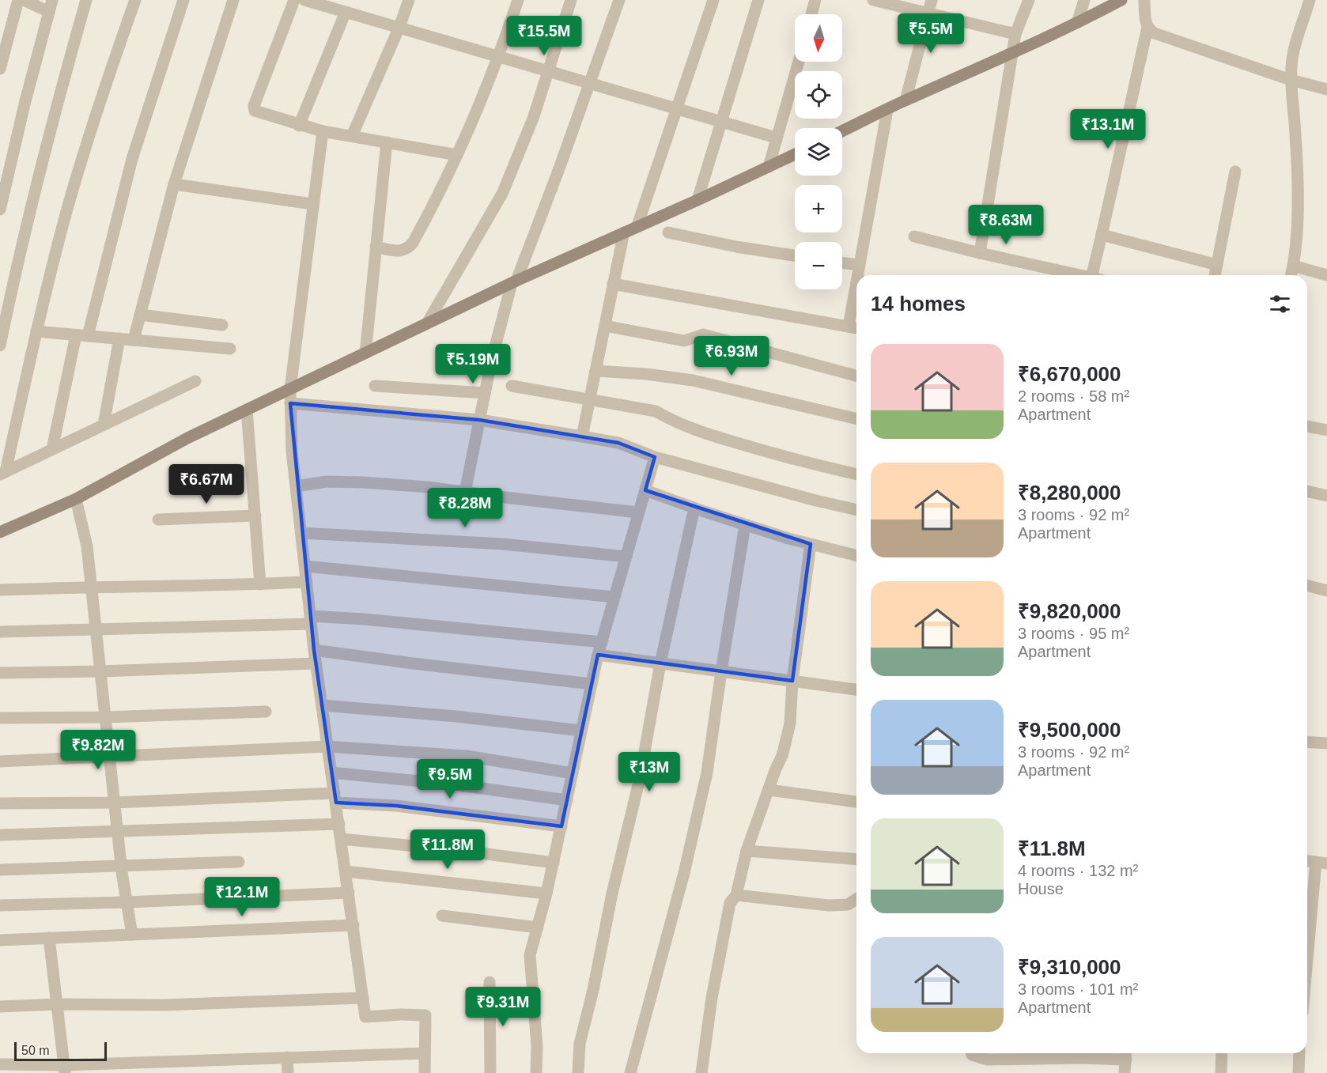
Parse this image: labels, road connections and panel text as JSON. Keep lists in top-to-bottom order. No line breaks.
{"scale_bar":"50 m","north":"bottom","page":{"price":["₹5.5M","₹15.5M","₹13.1M","₹8.63M","₹6.93M","₹5.19M","₹6.67M","₹8.28M","₹9.82M","₹13M","₹9.5M","₹11.8M","₹12.1M","₹9.31M"],"map_buttons":["+","−"],"heading":"14 homes","list":[{"name":"₹6,670,000","note":"2 rooms · 58 m² · Apartment"},{"name":"₹8,280,000","note":"3 rooms · 92 m² · Apartment"},{"name":"₹9,820,000","note":"3 rooms · 95 m² · Apartment"},{"name":"₹9,500,000","note":"3 rooms · 92 m² · Apartment"},{"name":"₹11.8M","note":"4 rooms · 132 m² · House"},{"name":"₹9,310,000","note":"3 rooms · 101 m² · Apartment"}],"scale":"50 m"}}
